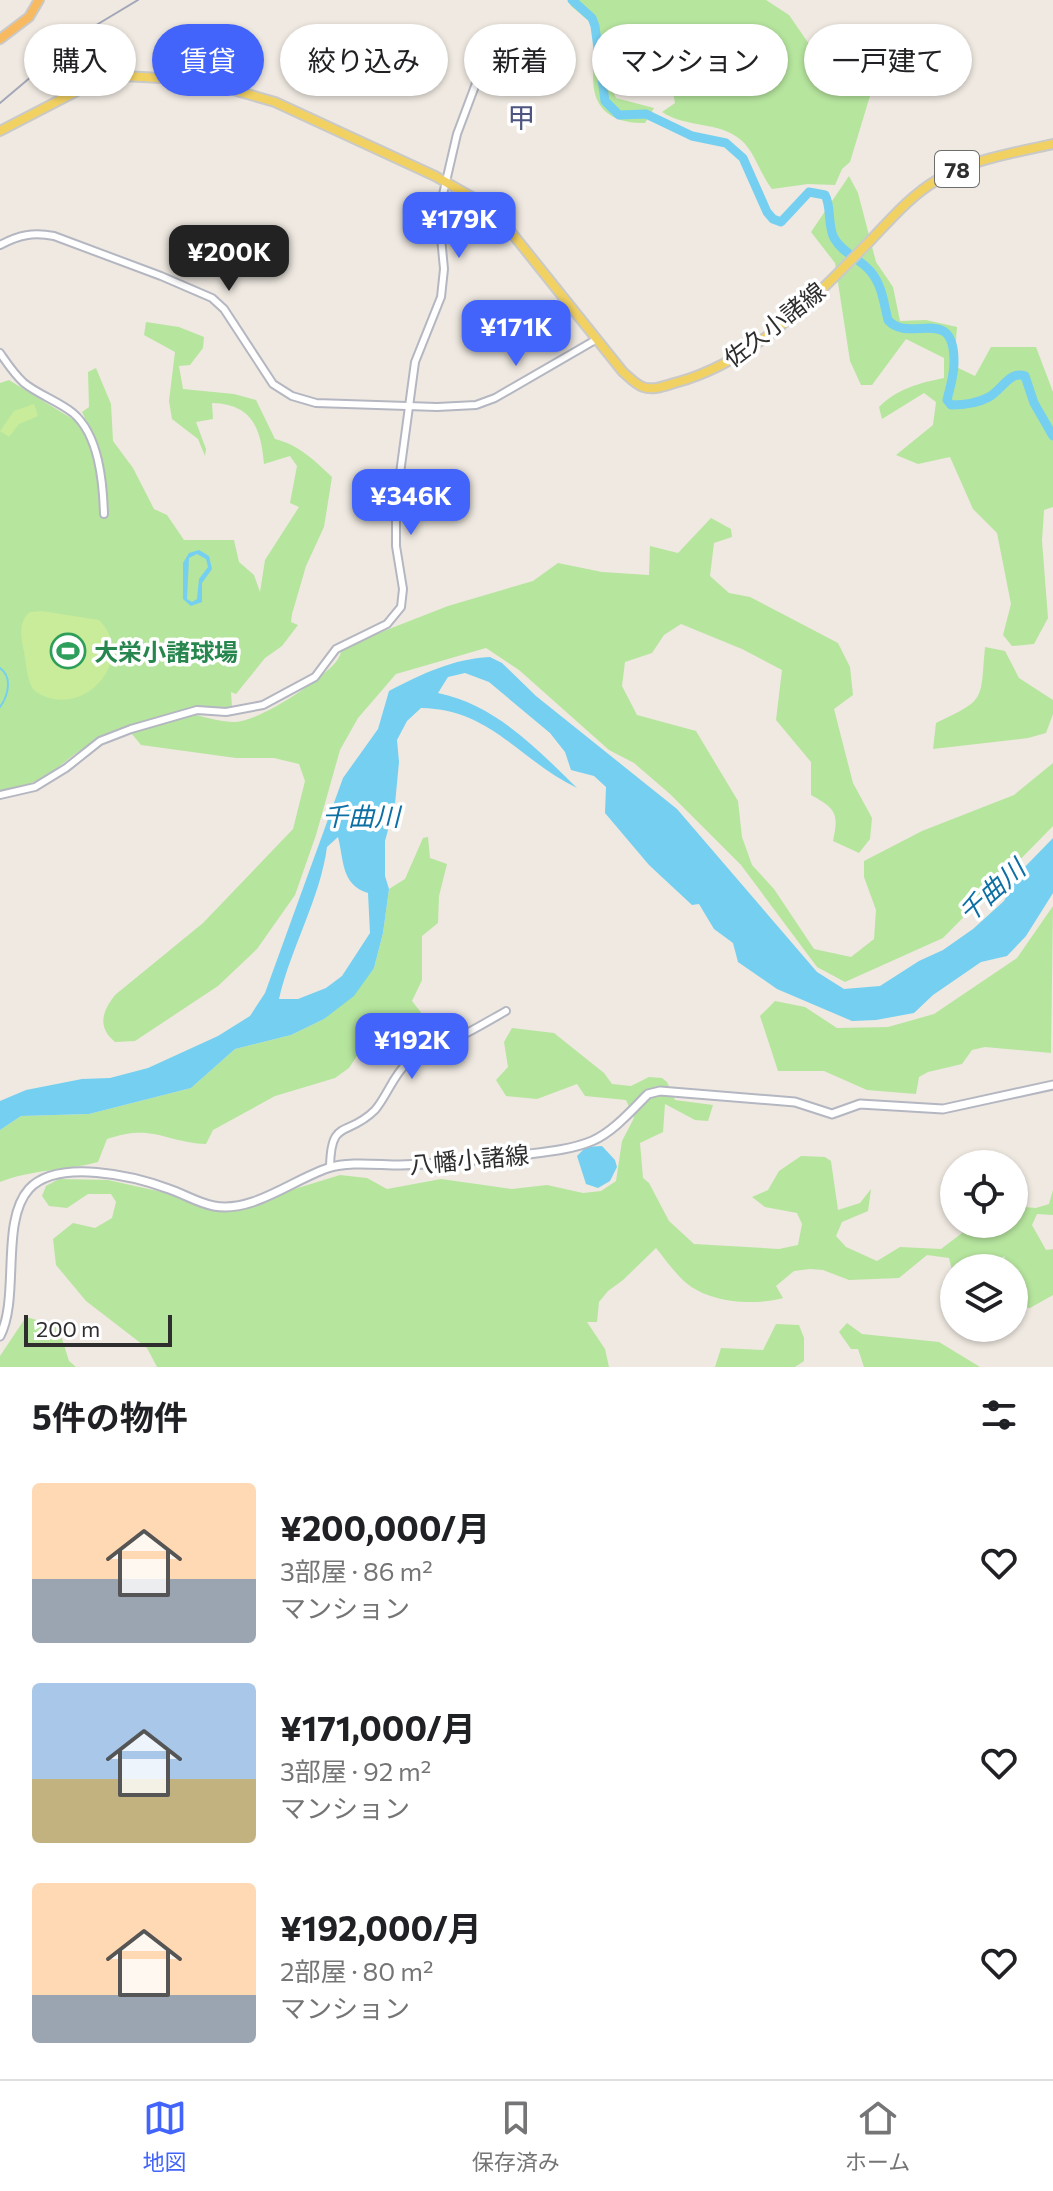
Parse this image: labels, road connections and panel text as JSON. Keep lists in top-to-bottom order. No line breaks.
{"streets":{"main road":["78","佐久小諸線","八幡小諸線"]},"districts":["甲"],"water":["千曲川"],"places":{"sports":["大栄小諸球場"]},"scale_bar":"200 m","page":{"chip":["購入","賃貸","絞り込み","新着","マンション","一戸建て"],"price":["¥179K","¥200K","¥171K","¥346K","¥192K"],"scale":"200 m","heading":"5件の物件","list":[{"name":"¥200,000/月","note":"3部屋 · 86 m² · マンション"},{"name":"¥171,000/月","note":"3部屋 · 92 m² · マンション"},{"name":"¥192,000/月","note":"2部屋 · 80 m² · マンション"}],"tabs":["地図","保存済み","ホーム"]}}
